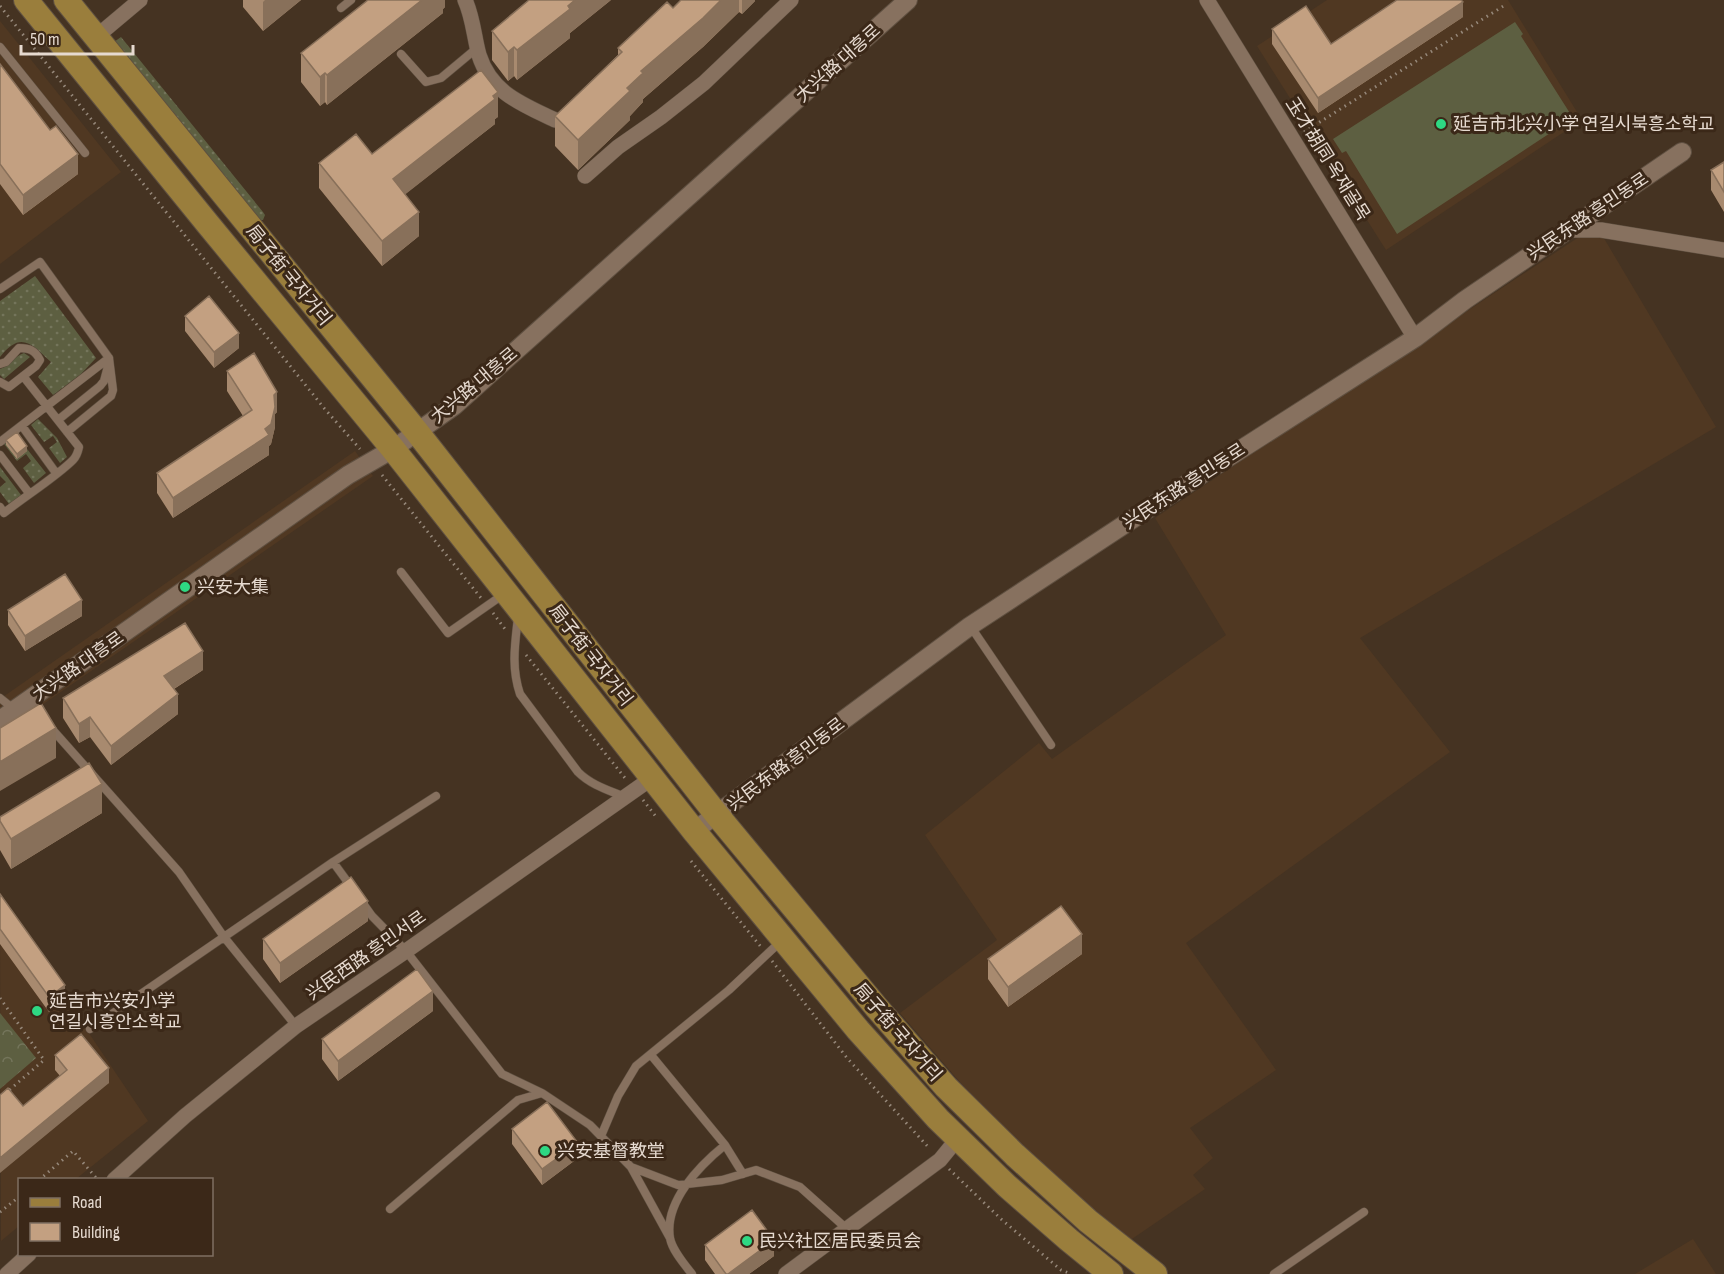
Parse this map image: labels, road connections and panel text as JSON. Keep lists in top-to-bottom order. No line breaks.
{"streets":{"main road":["局子街 국자거리"],"street":["大兴路 대흥로","玉才胡同 옥재골목","兴民东路 흥민동로","兴民西路 흥민서로"]},"crossings":[["大兴路 대흥로","局子街 국자거리"],["玉才胡同 옥재골목","兴民东路 흥민동로"],["兴民东路 흥민동로","局子街 국자거리"],["局子街 국자거리","兴民西路 흥민서로"]],"places":["延吉市北兴小学 연길시북흥소학교","兴安大集","延吉市兴安小学 연길시흥안소학교","兴安基督教堂","民兴社区居民委员会"],"legend":["Road","Building"],"scale_bar":"50 m"}
